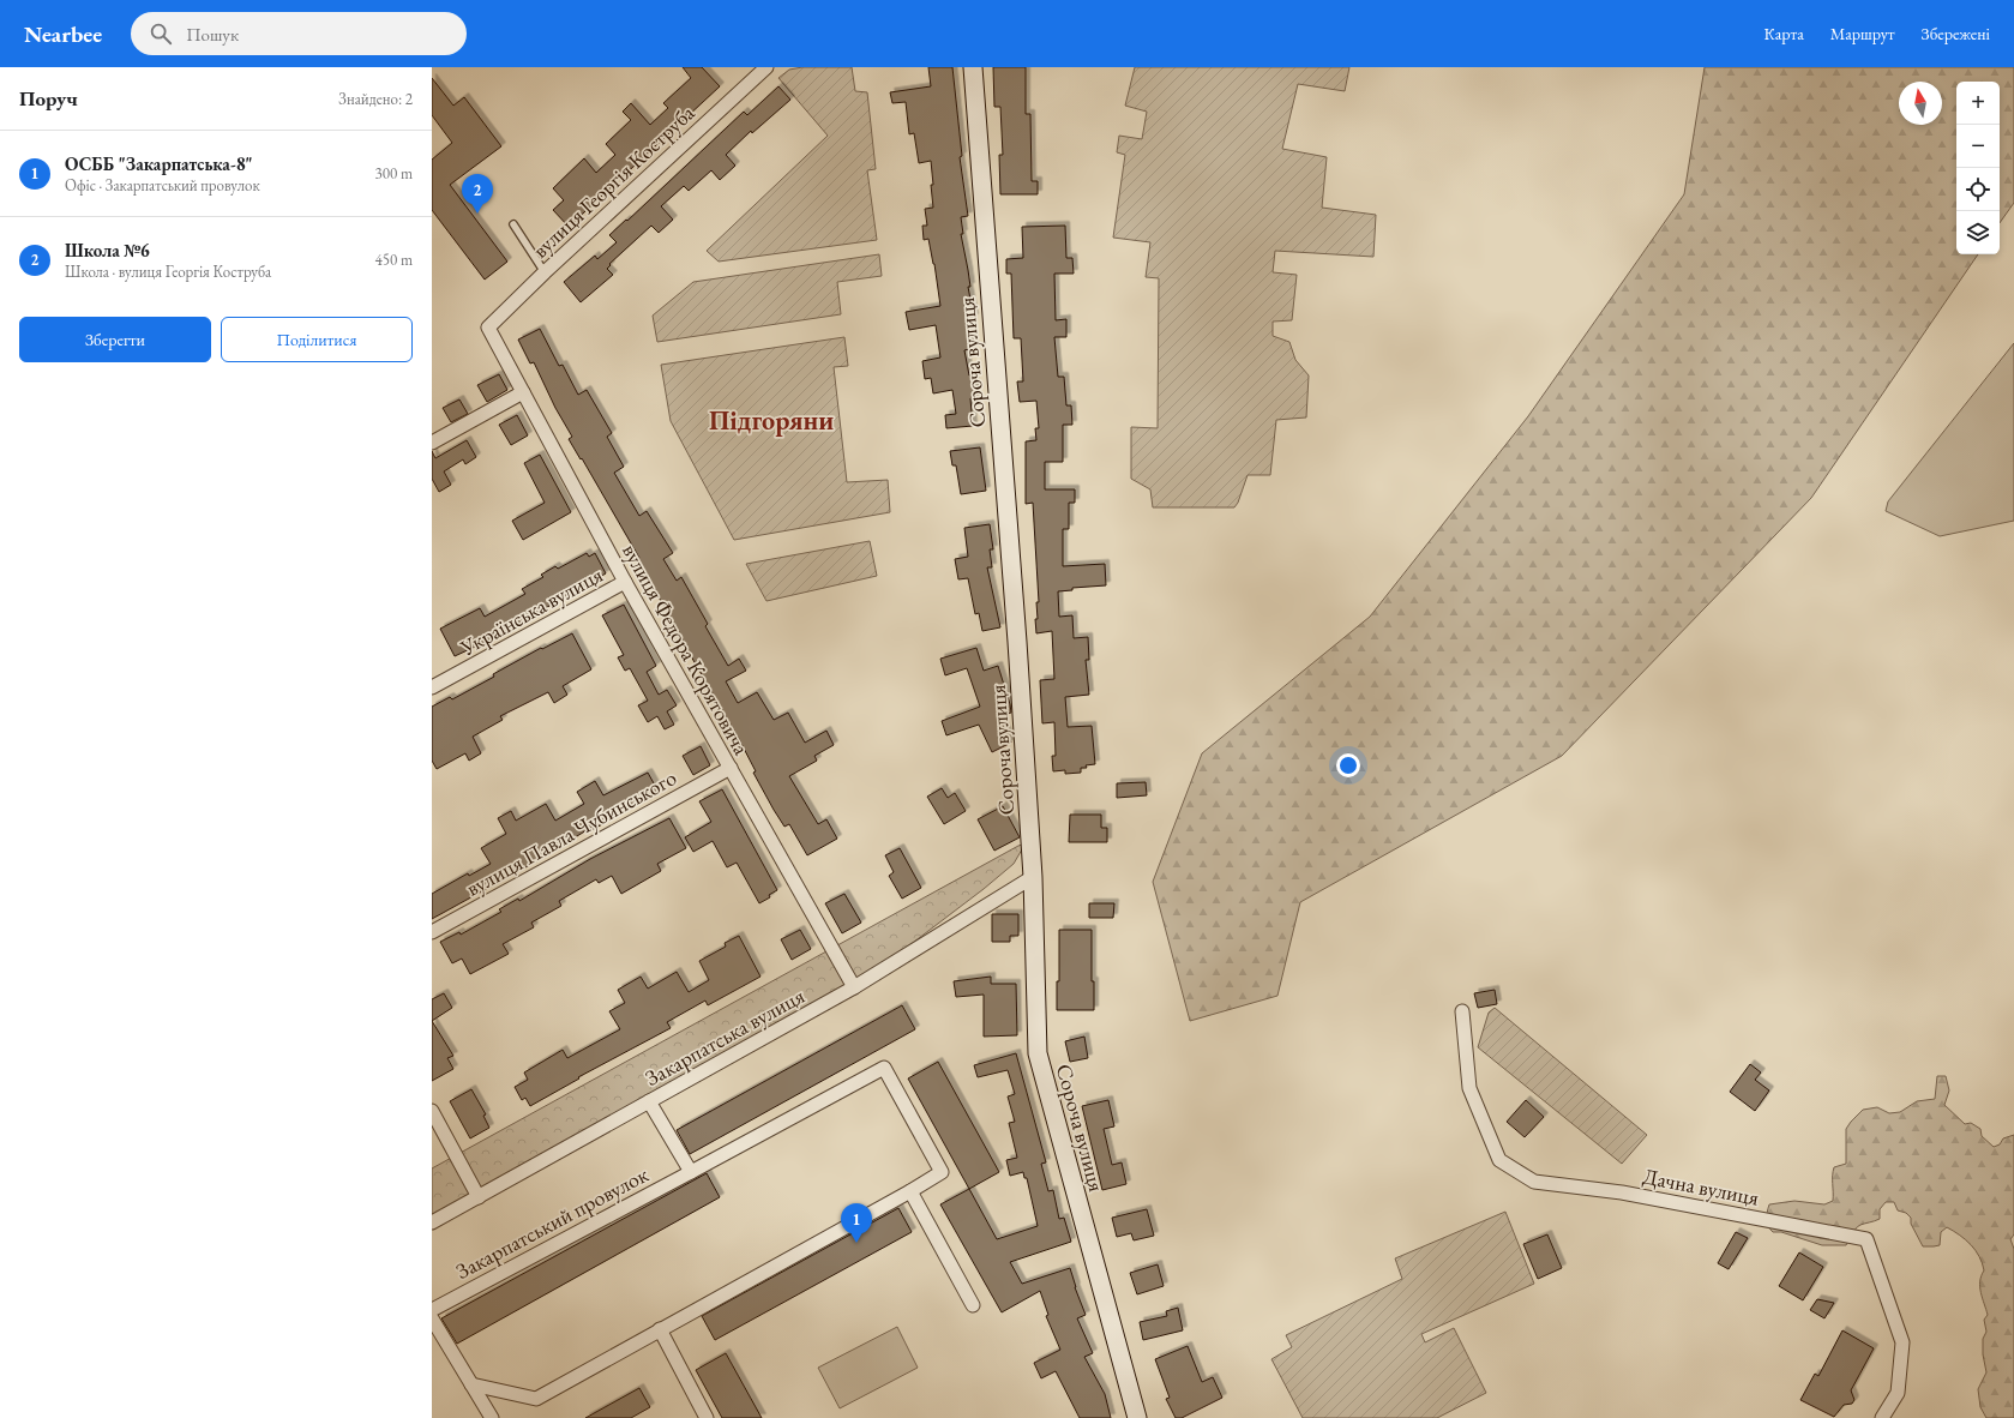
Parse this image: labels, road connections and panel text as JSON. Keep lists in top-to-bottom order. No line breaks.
{"streets":{"main road":["Сороча вулиця"],"street":["вулиця Георгія Коструба","Українська вулиця","вулиця Федора Корятовича","вулиця Павла Чубинського","Закарпатська вулиця","Дачна вулиця","Закарпатський провулок"]},"crossings":[["вулиця Георгія Коструба","вулиця Федора Корятовича"],["Сороча вулиця","Закарпатська вулиця"],["Українська вулиця","вулиця Федора Корятовича"],["вулиця Федора Корятовича","вулиця Павла Чубинського"],["вулиця Федора Корятовича","Закарпатська вулиця"]],"districts":["Підгоряни"],"north":"top","page":{"header":"Nearbee","search":"Пошук","nav":["Карта","Маршрут","Збережені"],"heading":["Поруч","Знайдено: 2"],"map_buttons":["+","−"],"list":[{"mark":"1","name":"ОСББ \"Закарпатська-8\"","note":"Офіс · Закарпатський провулок","value":"300 m"},{"mark":"2","name":"Школа №6","note":"Школа · вулиця Георгія Коструба","value":"450 m"}],"pins":["2","1"],"buttons":["Зберегти","Поділитися"]}}
